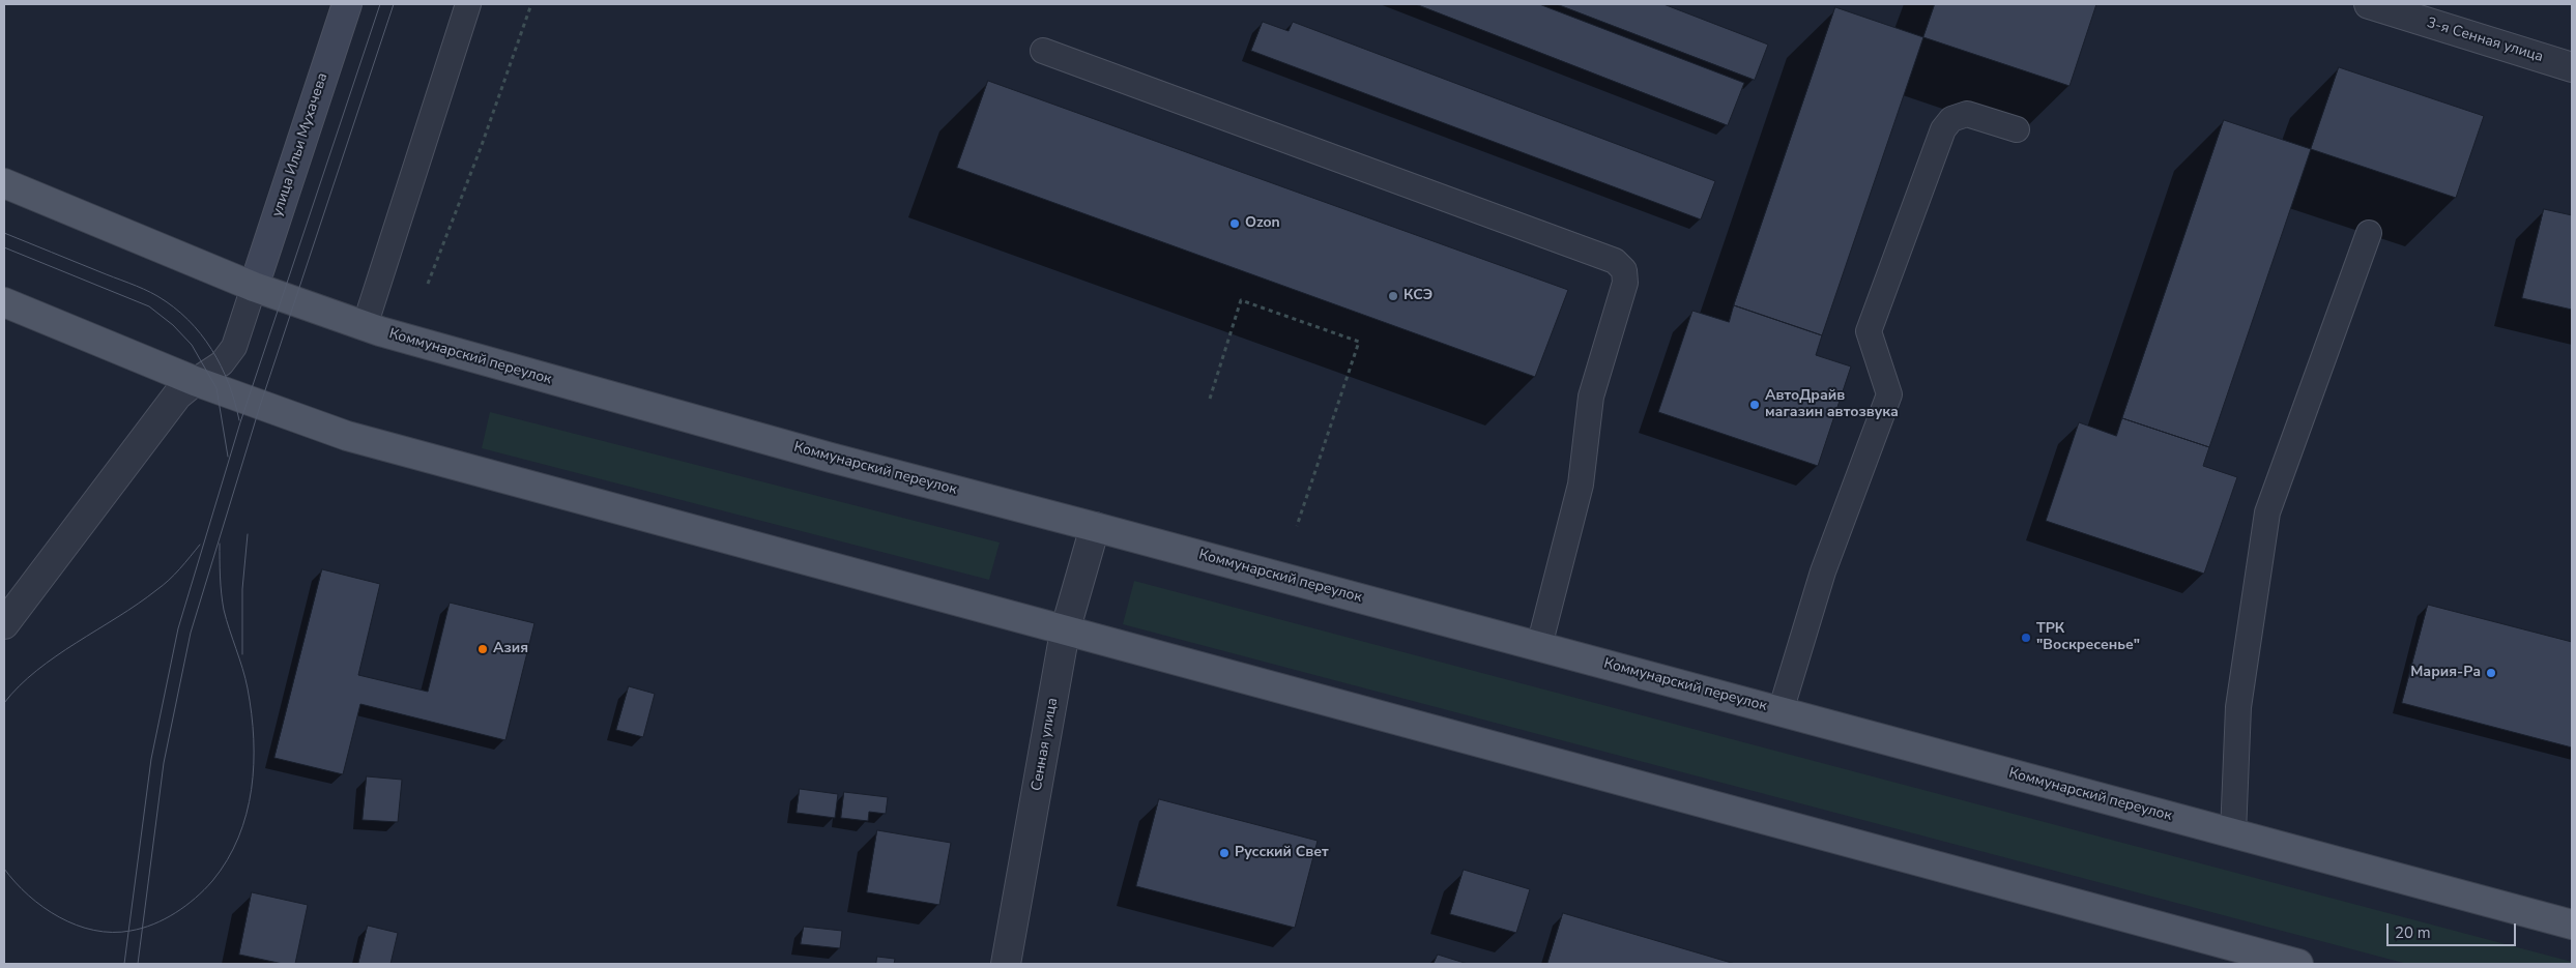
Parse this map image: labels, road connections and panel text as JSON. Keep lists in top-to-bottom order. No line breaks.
{"streets":{"main road":["улица Ильи Мухачева","Коммунарский переулок"],"street":["3-я Сенная улица","Сенная улица"]},"crossings":[["улица Ильи Мухачева","Коммунарский переулок"],["Коммунарский переулок","Сенная улица"]],"places":["Ozon","КСЭ","АвтоДрайв магазин автозвука","ТРК \"Воскресенье\"","Азия","Мария-Ра","Русский Свет"],"scale_bar":"20 m"}
